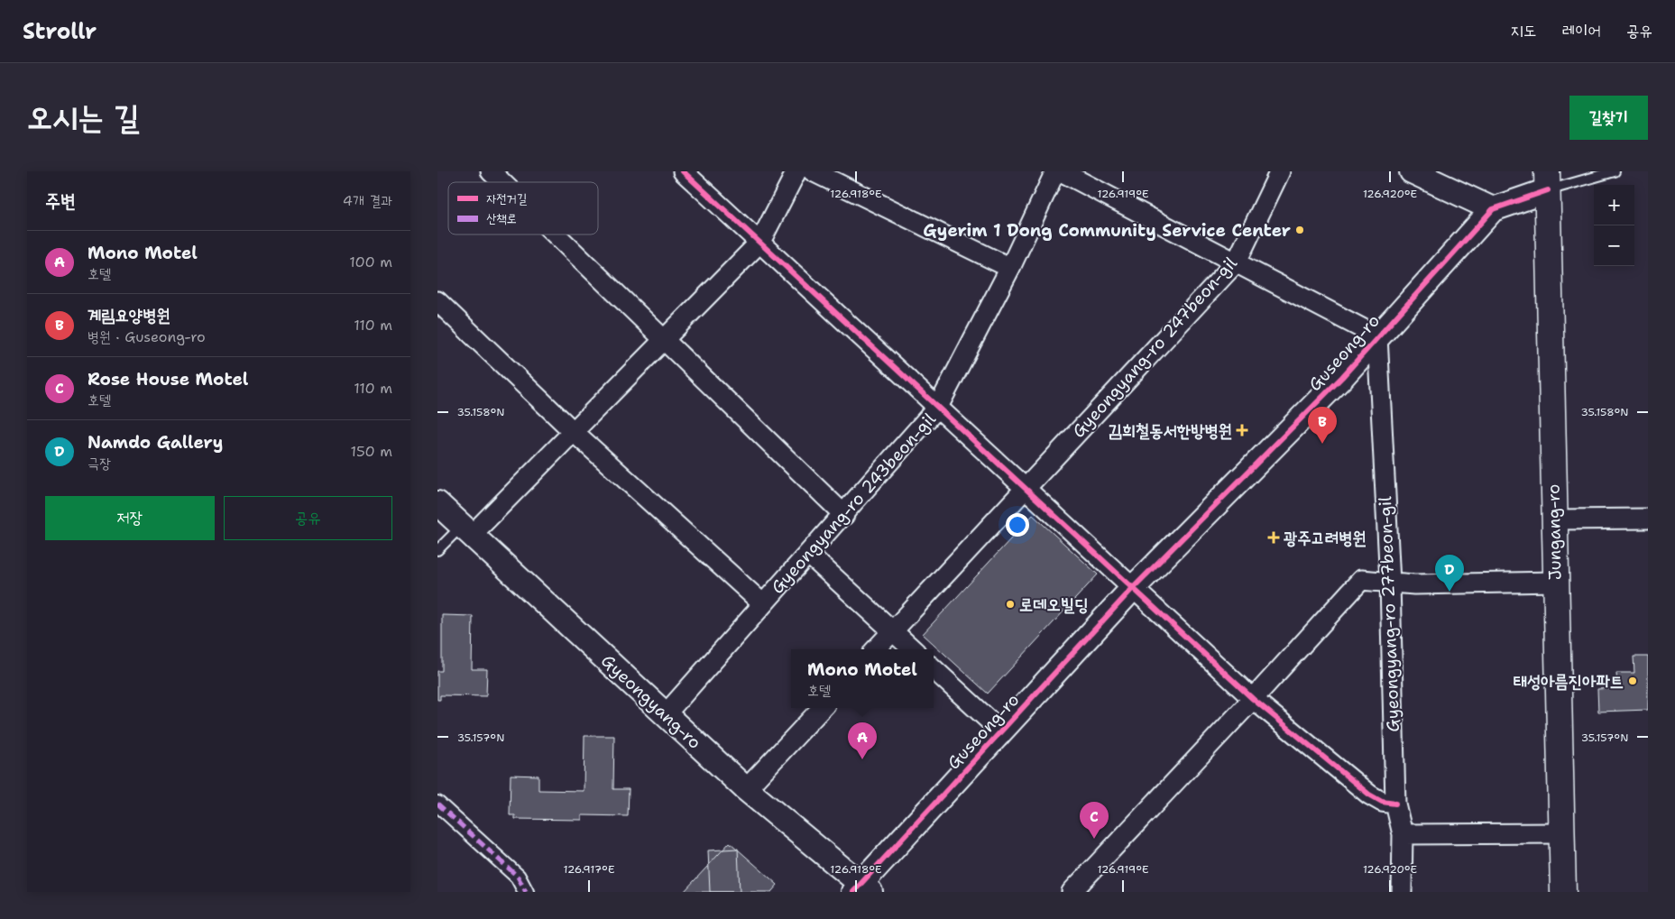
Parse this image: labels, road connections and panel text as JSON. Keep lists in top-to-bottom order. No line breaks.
{"streets":{"main road":["Jungang-ro"],"street":["Gyeongyang-ro 247beon-gil","Guseong-ro","Gyeongyang-ro 243beon-gil","Gyeongyang-ro 277beon-gil","Gyeongyang-ro"]},"crossings":[["Guseong-ro","Jungang-ro"],["Guseong-ro","Gyeongyang-ro 277beon-gil"],["Guseong-ro","Gyeongyang-ro"],["Gyeongyang-ro 243beon-gil","Gyeongyang-ro"]],"places":{"other":["Gyerim 1 Dong Community Service Center","로데오빌딩","태성아름진아파트"],"health":["김희철동서한방병원","광주고려병원"]},"legend":["자전거길","산책로"],"page":{"header":"Strollr","nav":["지도","레이어","공유"],"title":"오시는 길","buttons":["길찾기",["저장","공유"]],"heading":["주변","4개 결과"],"map_buttons":["+","−"],"list":[{"mark":"A","name":"Mono Motel","note":"호텔","value":"100 m"},{"mark":"B","name":"계림요양병원","note":"병원 · Guseong-ro","value":"110 m"},{"mark":"C","name":"Rose House Motel","note":"호텔","value":"110 m"},{"mark":"D","name":"Namdo Gallery","note":"극장","value":"150 m"}],"pins":["B","D","A","C"],"popup":["Mono Motel","호텔"]},"coordinates":["126.918°E","126.919°E","126.920°E","35.158°N","35.157°N","126.917°E"]}
